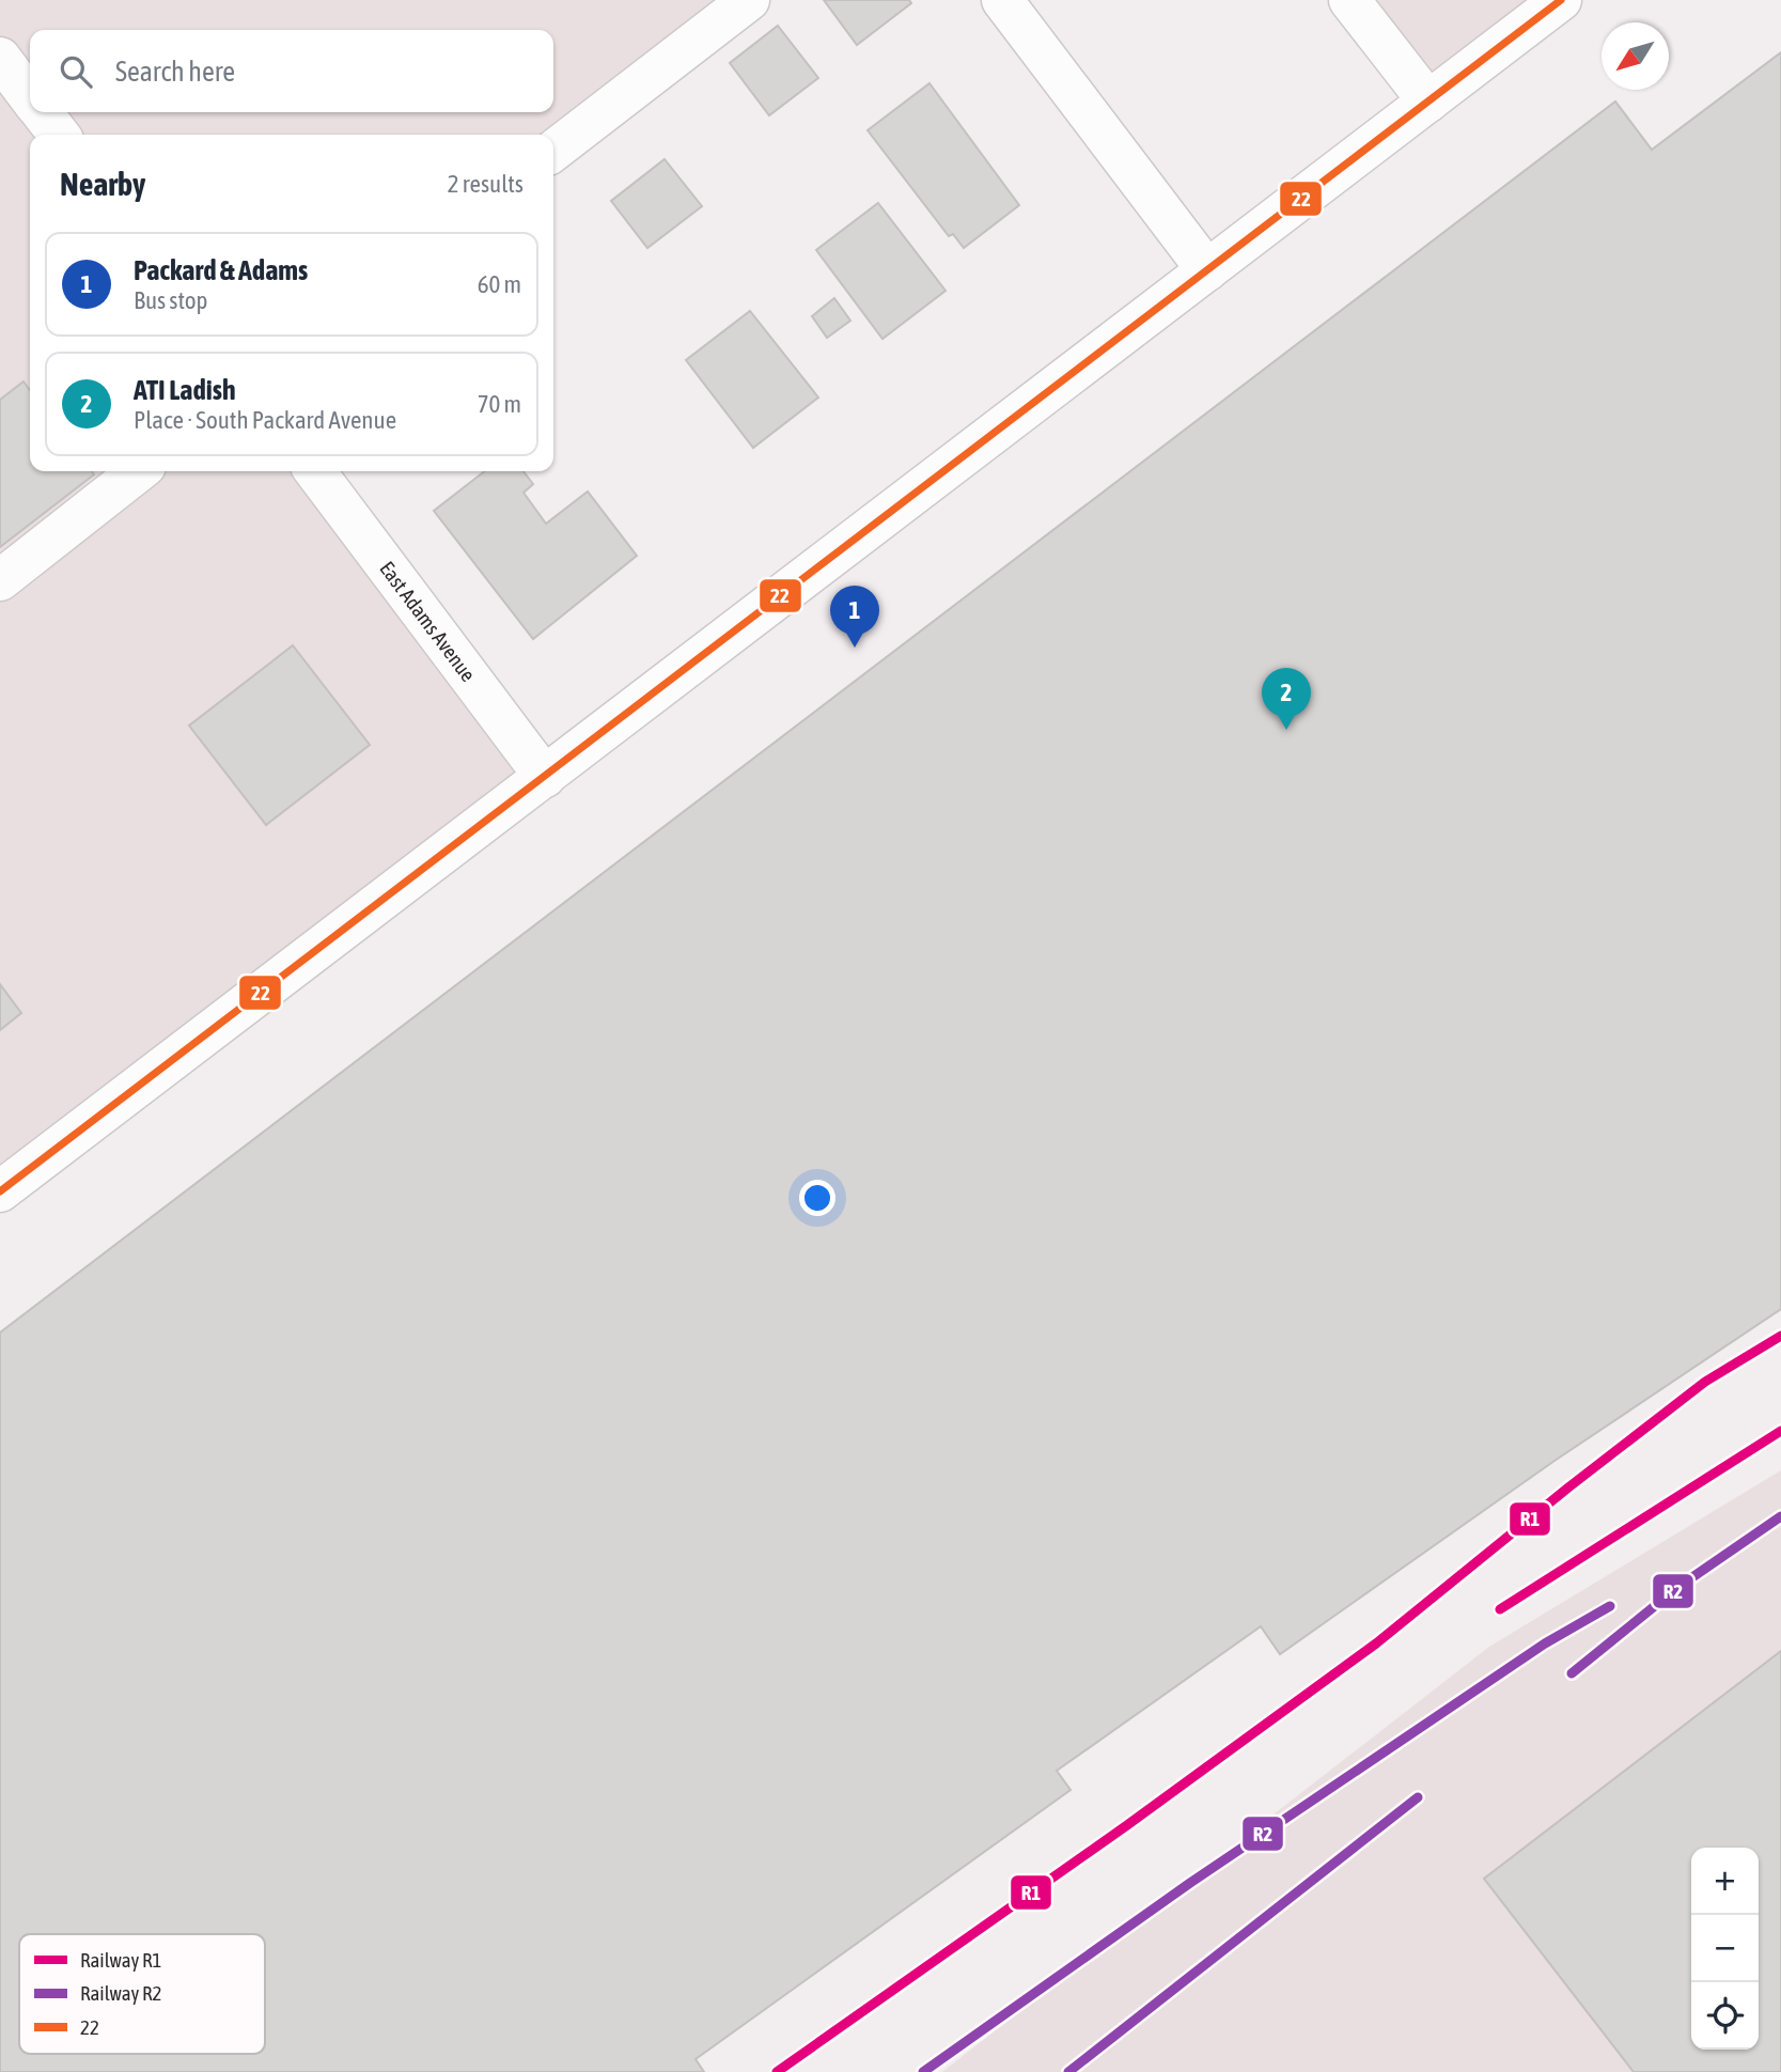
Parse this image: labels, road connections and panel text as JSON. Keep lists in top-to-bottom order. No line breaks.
{"streets":{"street":["East Adams Avenue"]},"lines":["transit line 22","rail line R1","rail line R2"],"legend":["Railway R1","Railway R2","22"],"north":"bottom left","page":{"search":"Search here","heading":["Nearby","2 results"],"list":[{"mark":"1","name":"Packard & Adams","note":"Bus stop","value":"60 m"},{"mark":"2","name":"ATI Ladish","note":"Place · South Packard Avenue","value":"70 m"}],"pins":["1","2"],"map_buttons":["+","−"]}}
